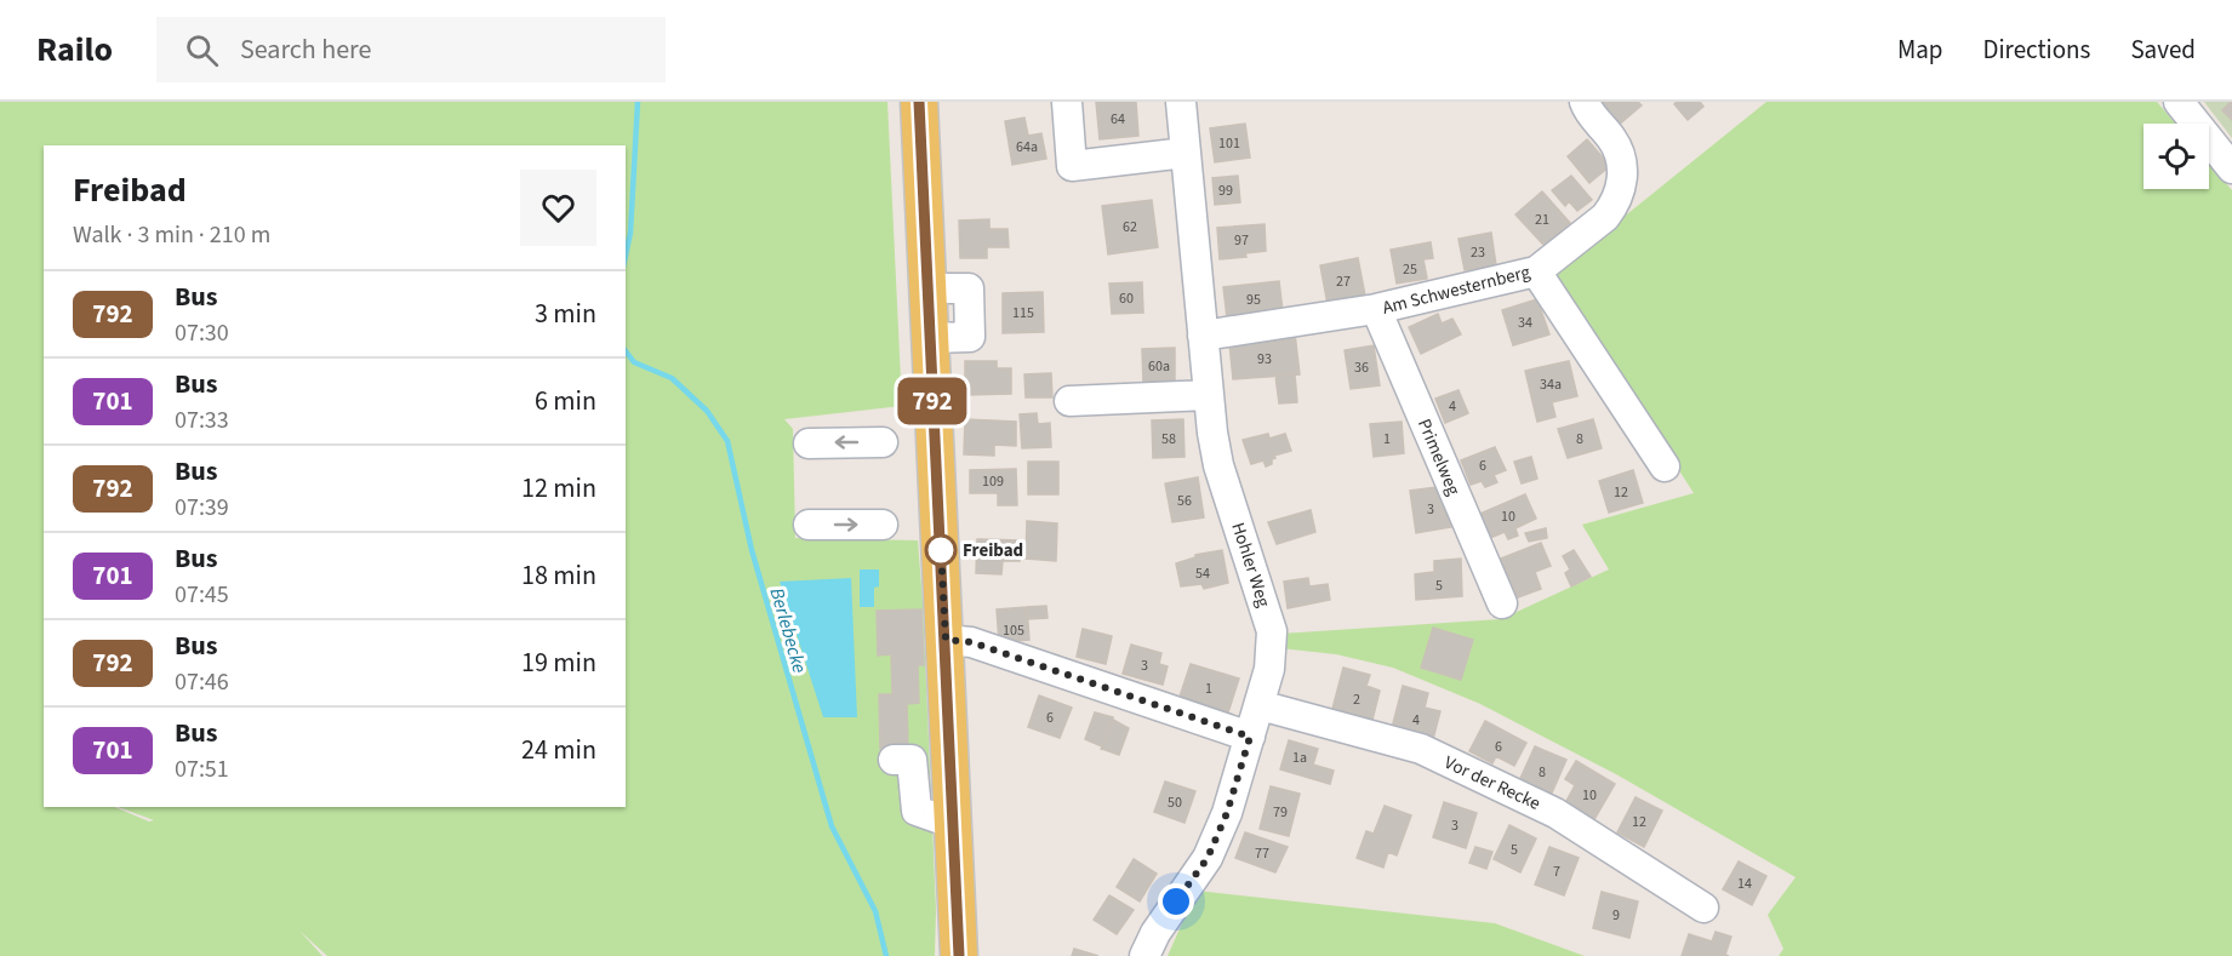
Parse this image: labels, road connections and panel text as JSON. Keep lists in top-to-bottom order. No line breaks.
{"streets":{"street":["Am Schwesternberg","Primelweg","Hohler Weg","Vor der Recke"]},"crossings":[["Am Schwesternberg","Primelweg"],["Am Schwesternberg","Hohler Weg"],["Hohler Weg","Vor der Recke"]],"water":["Berlebecke"],"places":["Freibad"],"lines":["bus line 792"],"house_numbers":["64","101","64a","99","21","62","97","23","25","27","60","95","115","34","93","60a","36","34a","4","58","1","8","6","109","12","56","3","10","54","5","105","3","1","2","6","4","6","1a","8","10","50","79","12","3","5","77","7","14","9"],"page":{"header":"Railo","search":"Search here","nav":["Map","Directions","Saved"],"on_map":"792","heading":["Freibad","Walk · 3 min · 210 m"],"list":[{"mark":"792","name":"Bus","note":"07:30","value":"3 min"},{"mark":"701","name":"Bus","note":"07:33","value":"6 min"},{"mark":"792","name":"Bus","note":"07:39","value":"12 min"},{"mark":"701","name":"Bus","note":"07:45","value":"18 min"},{"mark":"792","name":"Bus","note":"07:46","value":"19 min"},{"mark":"701","name":"Bus","note":"07:51","value":"24 min"}]}}
